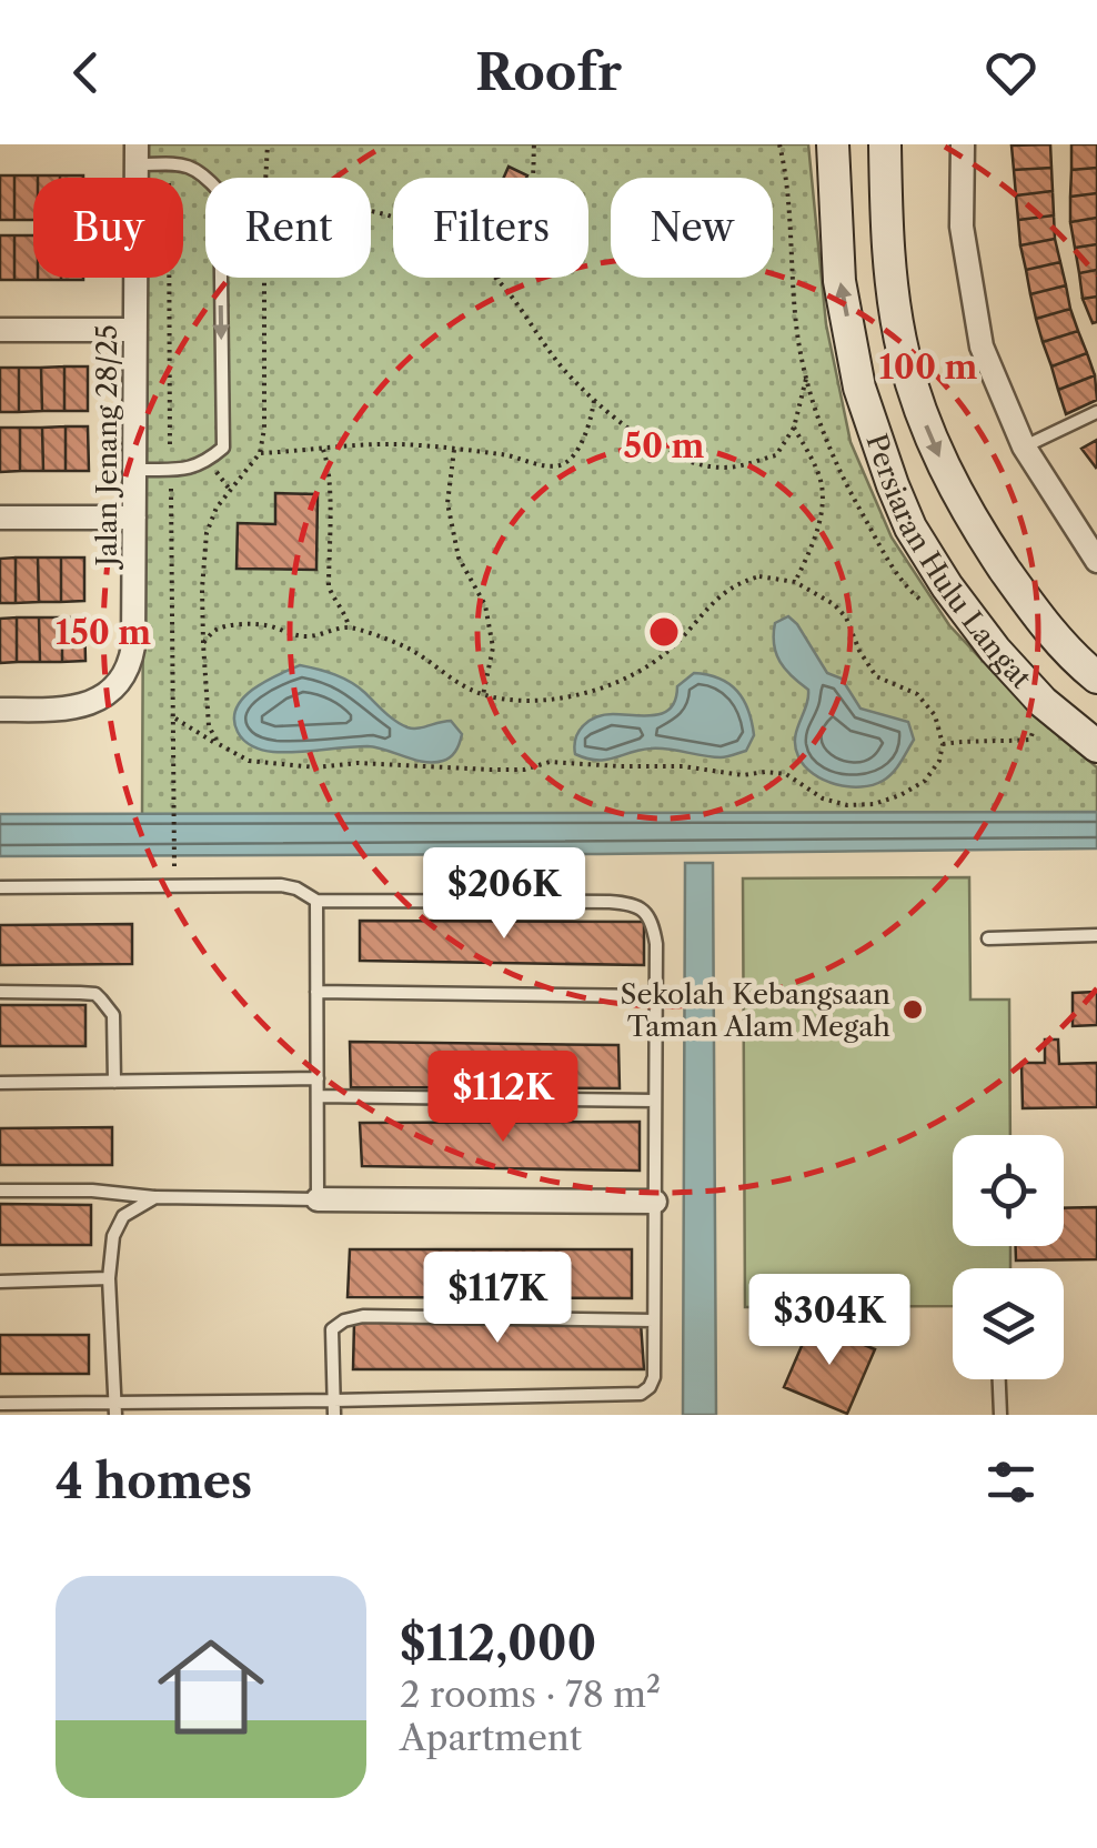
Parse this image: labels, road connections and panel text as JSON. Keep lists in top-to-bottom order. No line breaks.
{"streets":{"main road":["Persiaran Hulu Langat"],"street":["Jalan Jenang 28/25"]},"places":["Sekolah Kebangsaan Taman Alam Megah"],"page":{"header":"Roofr","chip":["Buy","Rent","Filters","New"],"price":["$206K","$112K","$117K","$304K"],"heading":"4 homes","list":[{"name":"$112,000","note":"2 rooms · 78 m² · Apartment"}]},"rings":["100 m","50 m","150 m"]}
